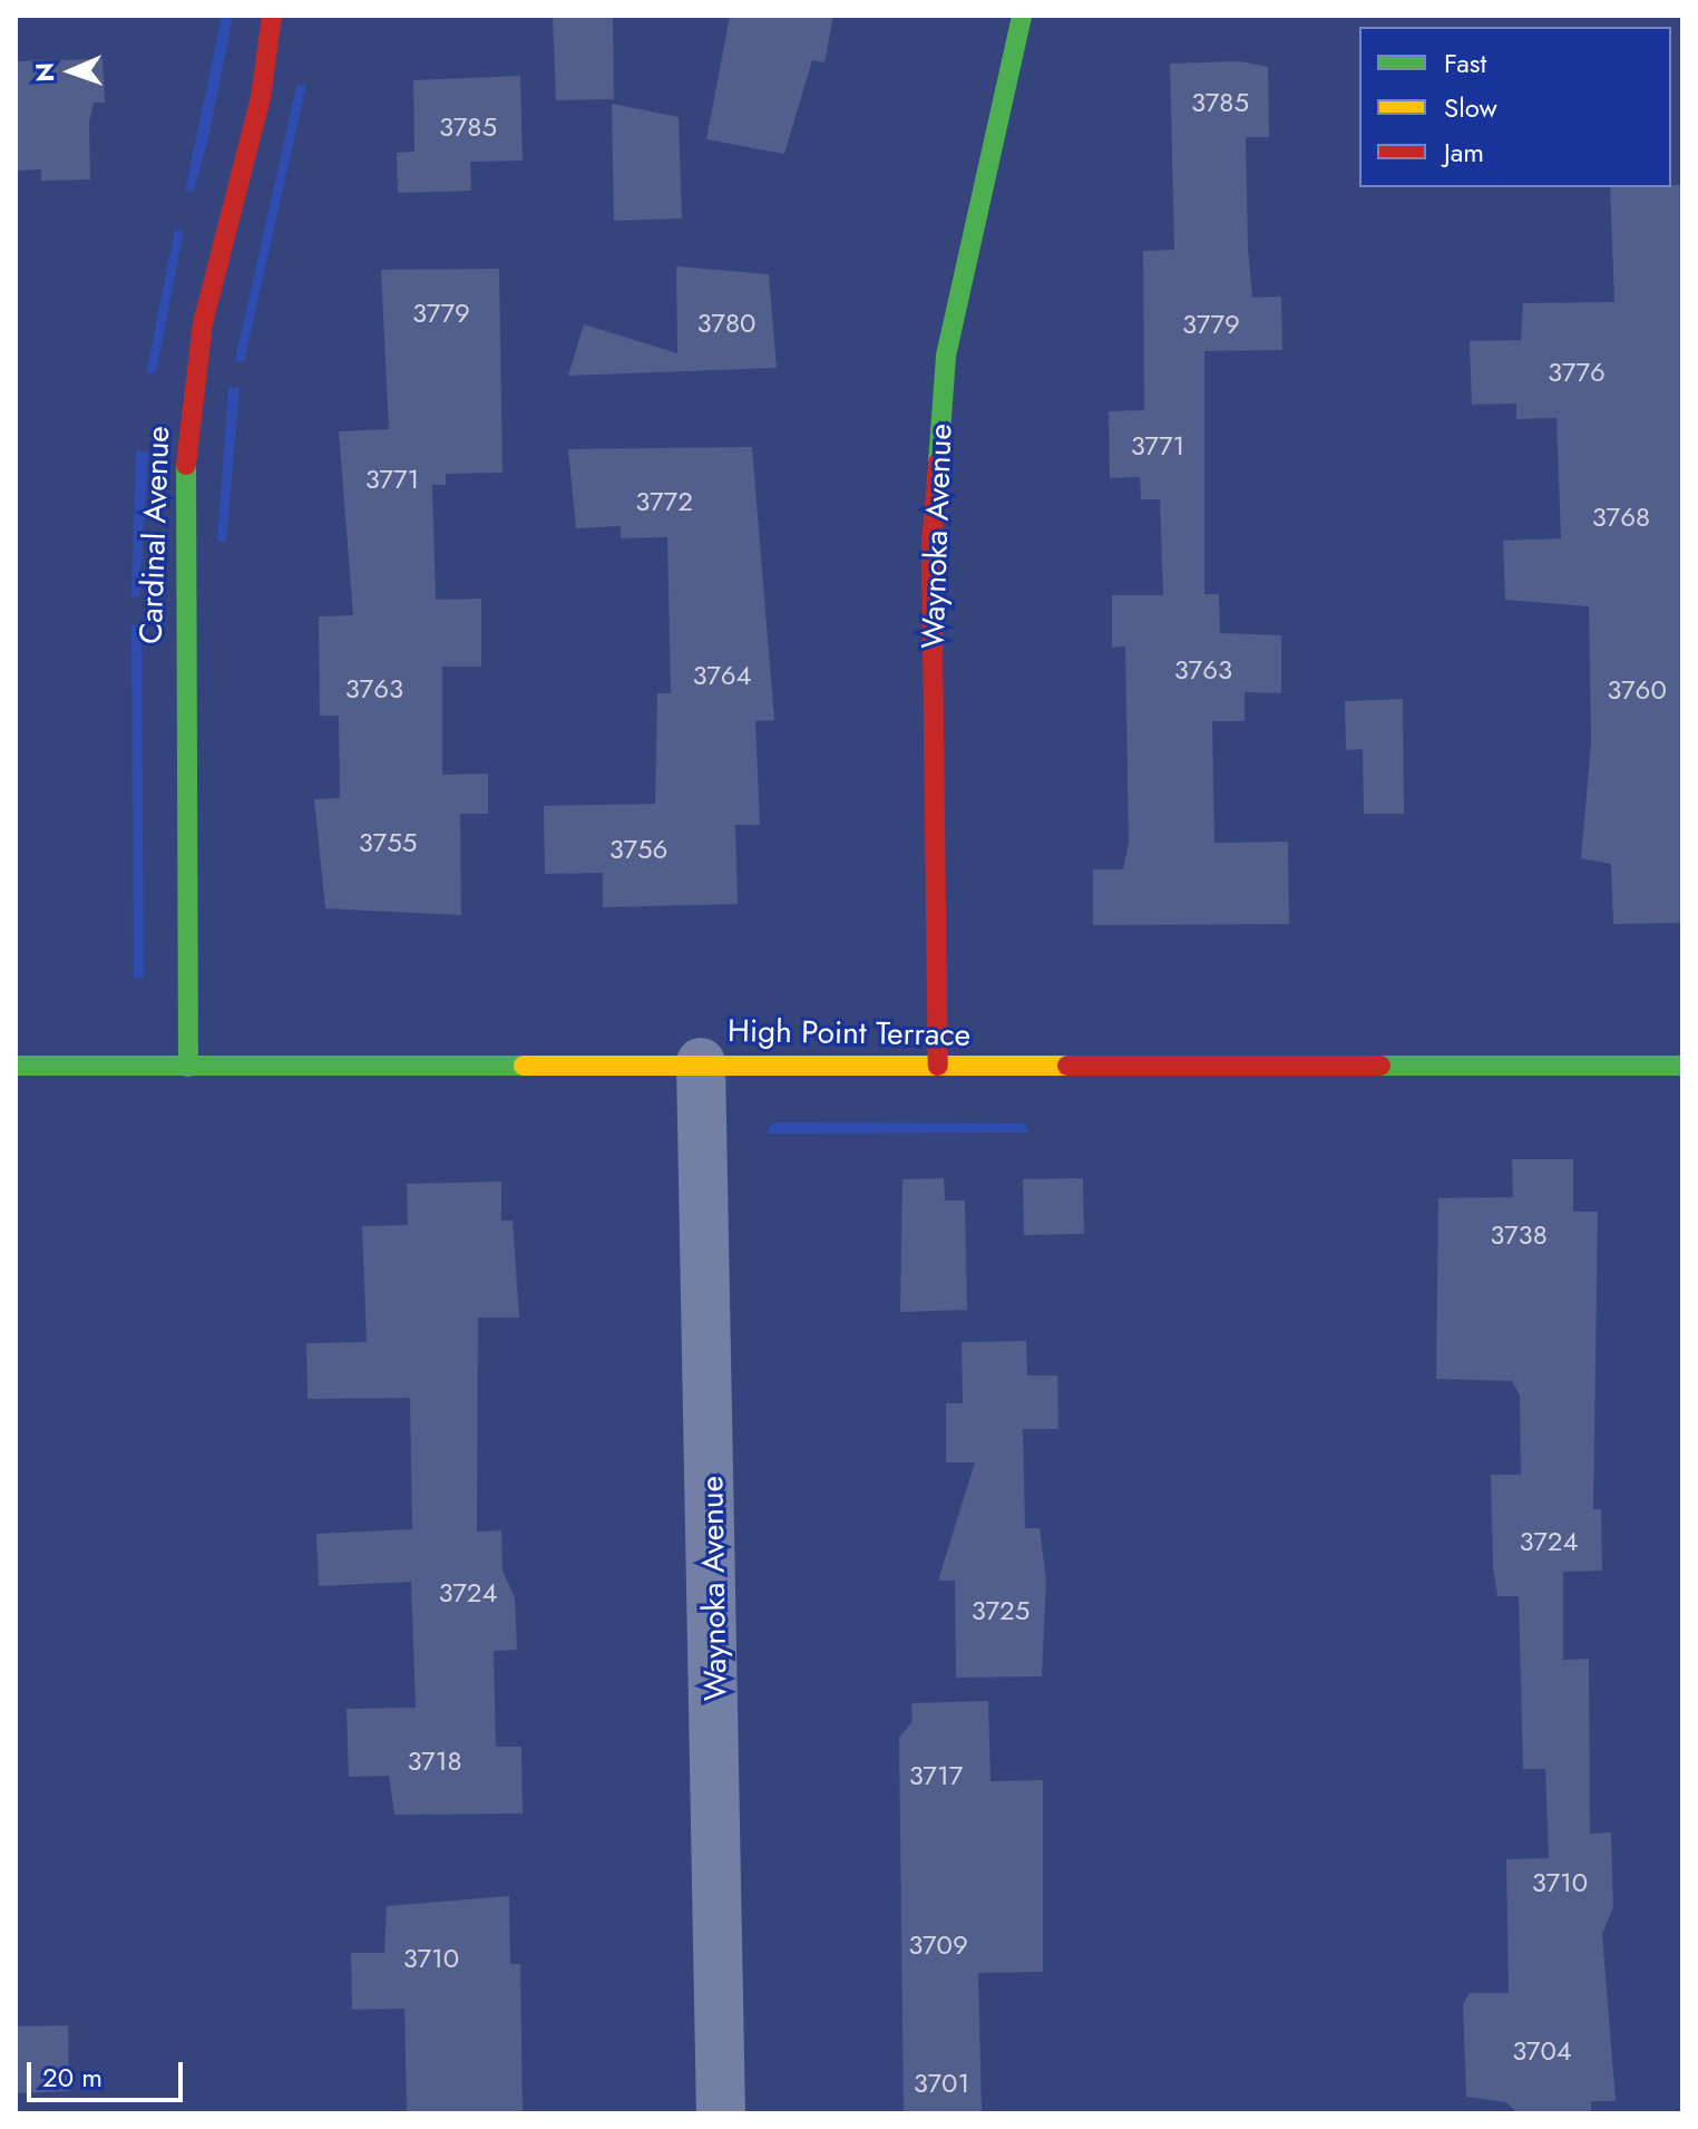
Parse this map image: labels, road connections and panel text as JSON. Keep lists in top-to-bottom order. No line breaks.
{"streets":{"street":["Cardinal Avenue","Waynoka Avenue","High Point Terrace"]},"crossings":[["Cardinal Avenue","High Point Terrace"],["Waynoka Avenue","High Point Terrace"]],"house_numbers":["3785","3785","3779","3780","3779","3776","3771","3771","3772","3768","3763","3764","3763","3760","3755","3756","3738","3724","3724","3725","3718","3717","3710","3709","3710","3704","3701"],"legend":["Fast","Slow","Jam"],"scale_bar":"20 m","north":"left"}
